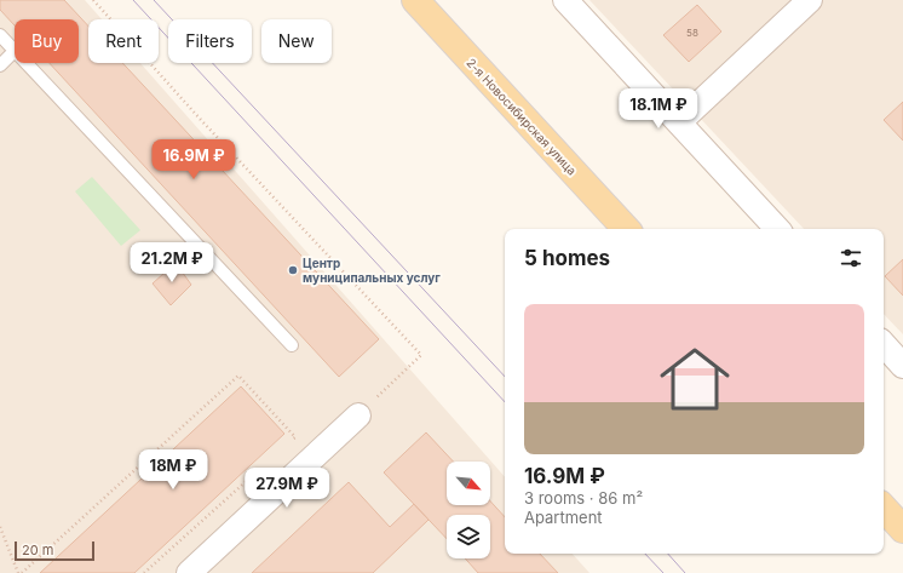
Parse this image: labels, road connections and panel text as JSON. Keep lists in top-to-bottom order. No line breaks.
{"streets":{"main road":["2-я Новосибирская улица"]},"places":["Центр муниципальных услуг"],"house_numbers":["58"],"scale_bar":"20 m","north":"bottom right","page":{"chip":["Buy","Rent","Filters","New"],"price":["18.1M ₽","16.9M ₽","21.2M ₽","18M ₽","27.9M ₽"],"heading":"5 homes","list":[{"name":"16.9M ₽","note":"3 rooms · 86 m² · Apartment"}],"scale":"20 m"}}
